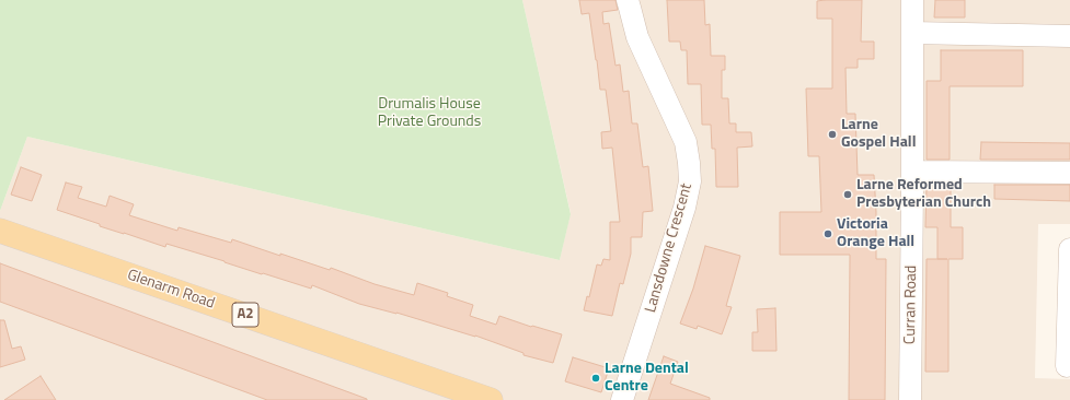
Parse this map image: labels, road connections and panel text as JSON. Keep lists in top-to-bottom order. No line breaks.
{"streets":{"main road":["Glenarm Road","A2"],"street":["Lansdowne Crescent","Curran Road"]},"parks":["Drumalis House Private Grounds"],"places":["Larne Gospel Hall","Larne Reformed Presbyterian Church","Victoria Orange Hall","Larne Dental Centre"]}
